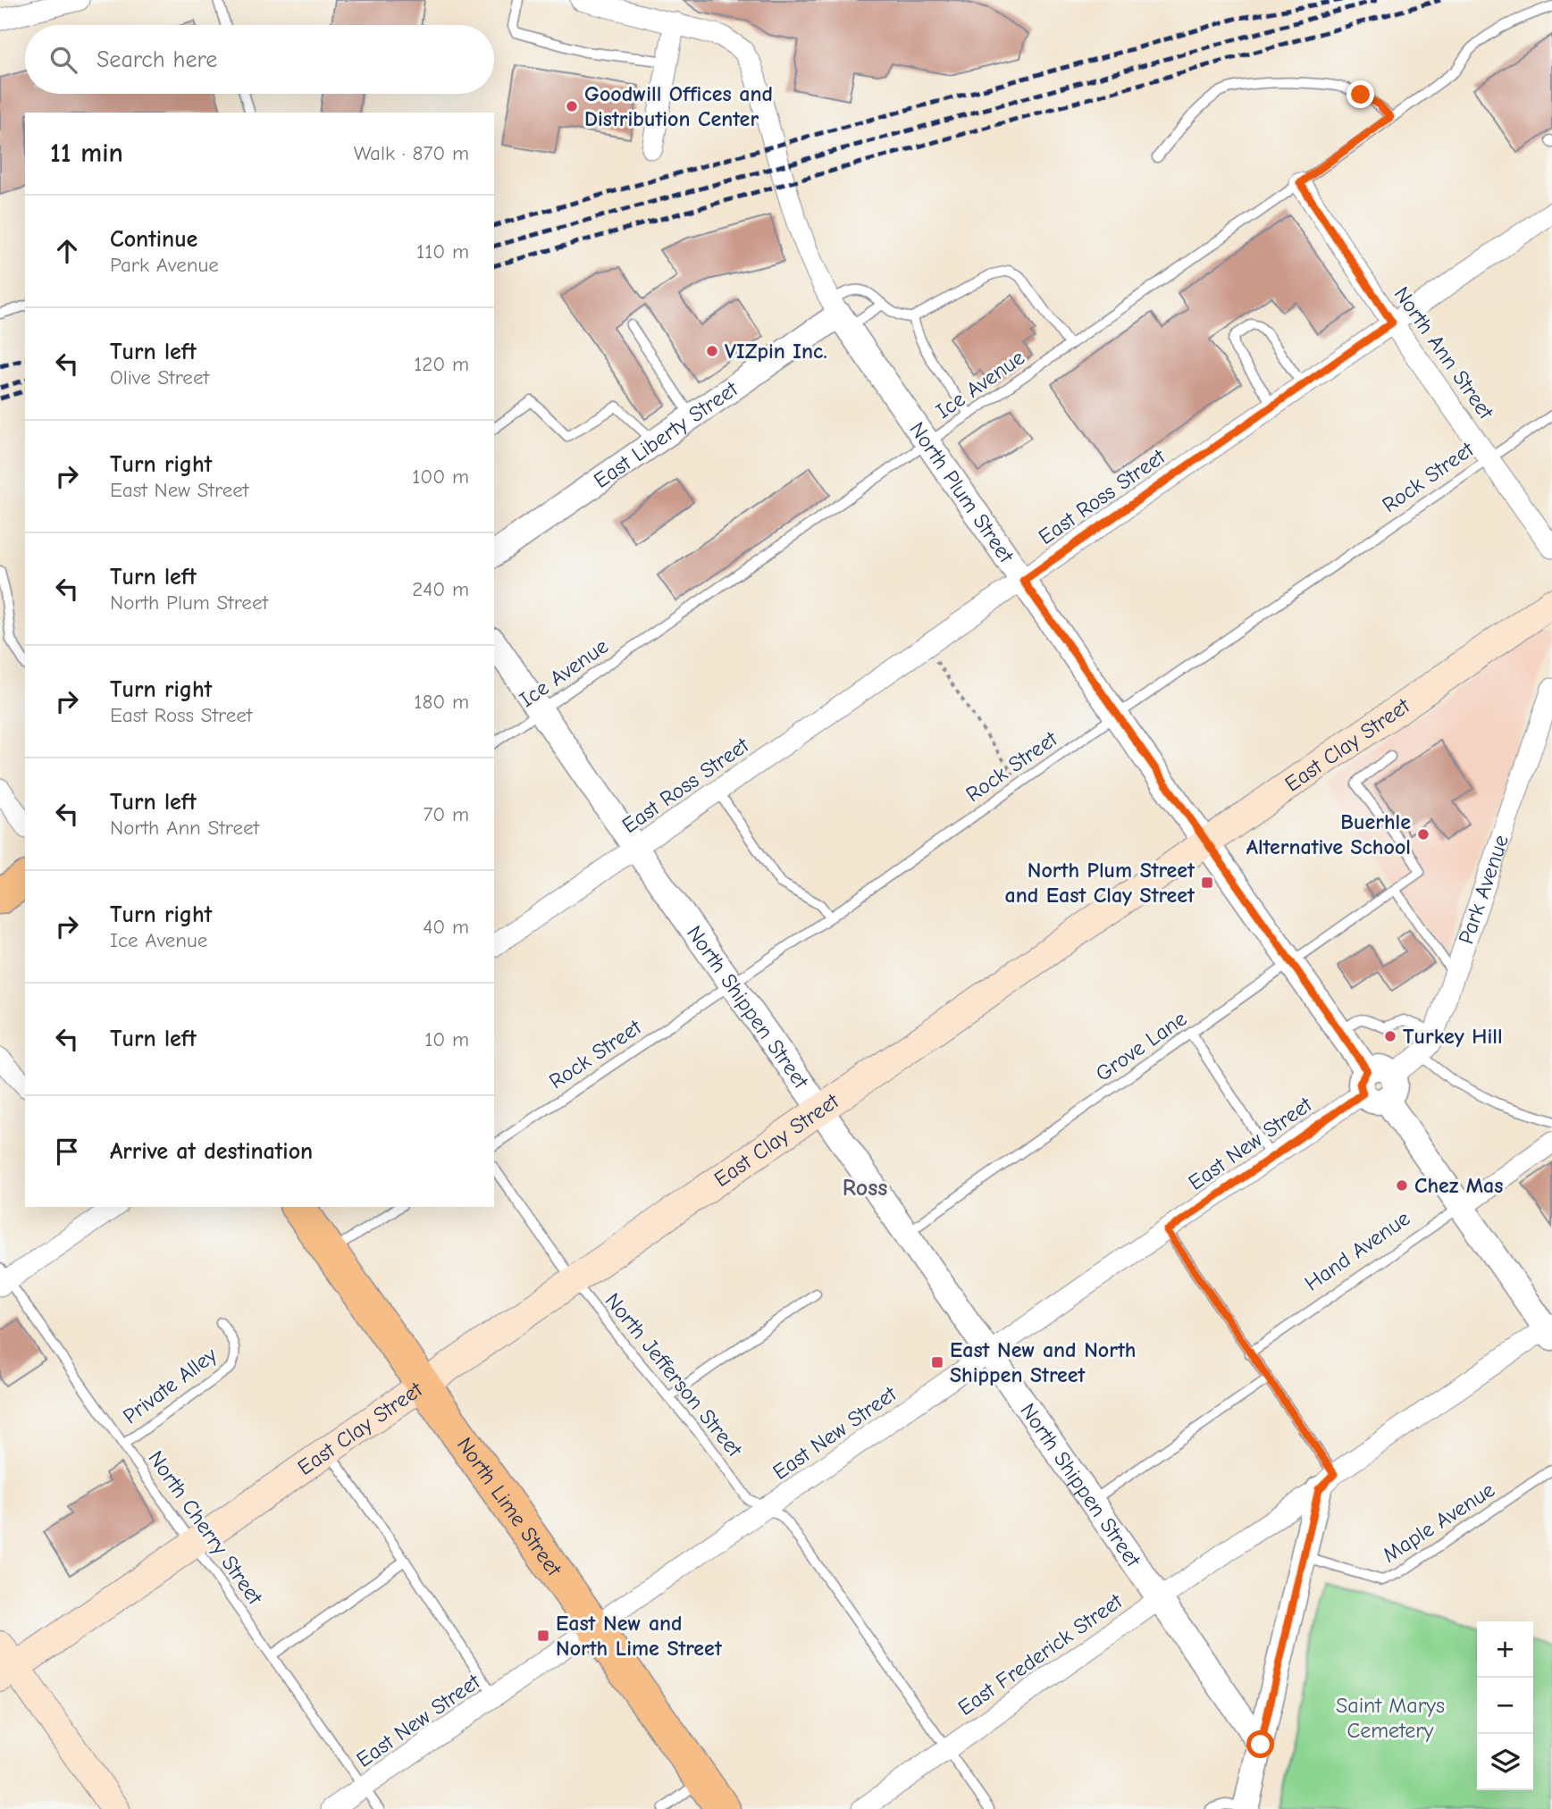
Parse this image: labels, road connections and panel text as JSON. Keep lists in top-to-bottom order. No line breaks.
{"streets":{"highway":["North Lime Street"],"main road":["East Clay Street"],"street":["North Ann Street","East Liberty Street","North Plum Street","East Ross Street","Park Avenue","North Shippen Street","East New Street","Hand Avenue","East Frederick Street"],"lane":["Ice Avenue","Rock Street","Grove Lane","North Jefferson Street","Private Alley","Maple Avenue","North Cherry Street"]},"crossings":[["North Ann Street","Ice Avenue"],["North Ann Street","Rock Street"],["North Ann Street","East Ross Street"],["Ice Avenue","North Plum Street"],["Ice Avenue","North Shippen Street"],["East Liberty Street","North Plum Street"],["Rock Street","North Plum Street"],["Rock Street","North Shippen Street"],["North Plum Street","East Ross Street"],["North Plum Street","East Clay Street"],["North Plum Street","Park Avenue"],["North Plum Street","Grove Lane"],["North Plum Street","East New Street"],["North Plum Street","Hand Avenue"],["North Plum Street","East Frederick Street"],["East Ross Street","North Shippen Street"],["East Clay Street","North Shippen Street"],["East Clay Street","North Jefferson Street"],["East Clay Street","North Lime Street"],["East Clay Street","North Cherry Street"],["Park Avenue","East New Street"],["North Shippen Street","Grove Lane"],["North Shippen Street","East New Street"],["North Shippen Street","East Frederick Street"],["East New Street","North Jefferson Street"],["East New Street","North Lime Street"],["East New Street","North Cherry Street"],["North Jefferson Street","East Frederick Street"],["Private Alley","North Cherry Street"]],"districts":["Ross"],"parks":["Saint Marys Cemetery"],"places":{"other":["Goodwill Offices and Distribution Center","VIZpin Inc.","Buerhle Alternative School","Turkey Hill","Chez Mas"],"transit":["North Plum Street and East Clay Street","East New and North Shippen Street","East New and North Lime Street"]},"page":{"search":"Search here","heading":["11 min","Walk · 870 m"],"list":[["Continue","Park Avenue","110 m"],["Turn left","Olive Street","120 m"],["Turn right","East New Street","100 m"],["Turn left","North Plum Street","240 m"],["Turn right","East Ross Street","180 m"],["Turn left","North Ann Street","70 m"],["Turn right","Ice Avenue","40 m"],["Turn left","10 m"],"Arrive at destination"],"map_buttons":["+","−"]}}
